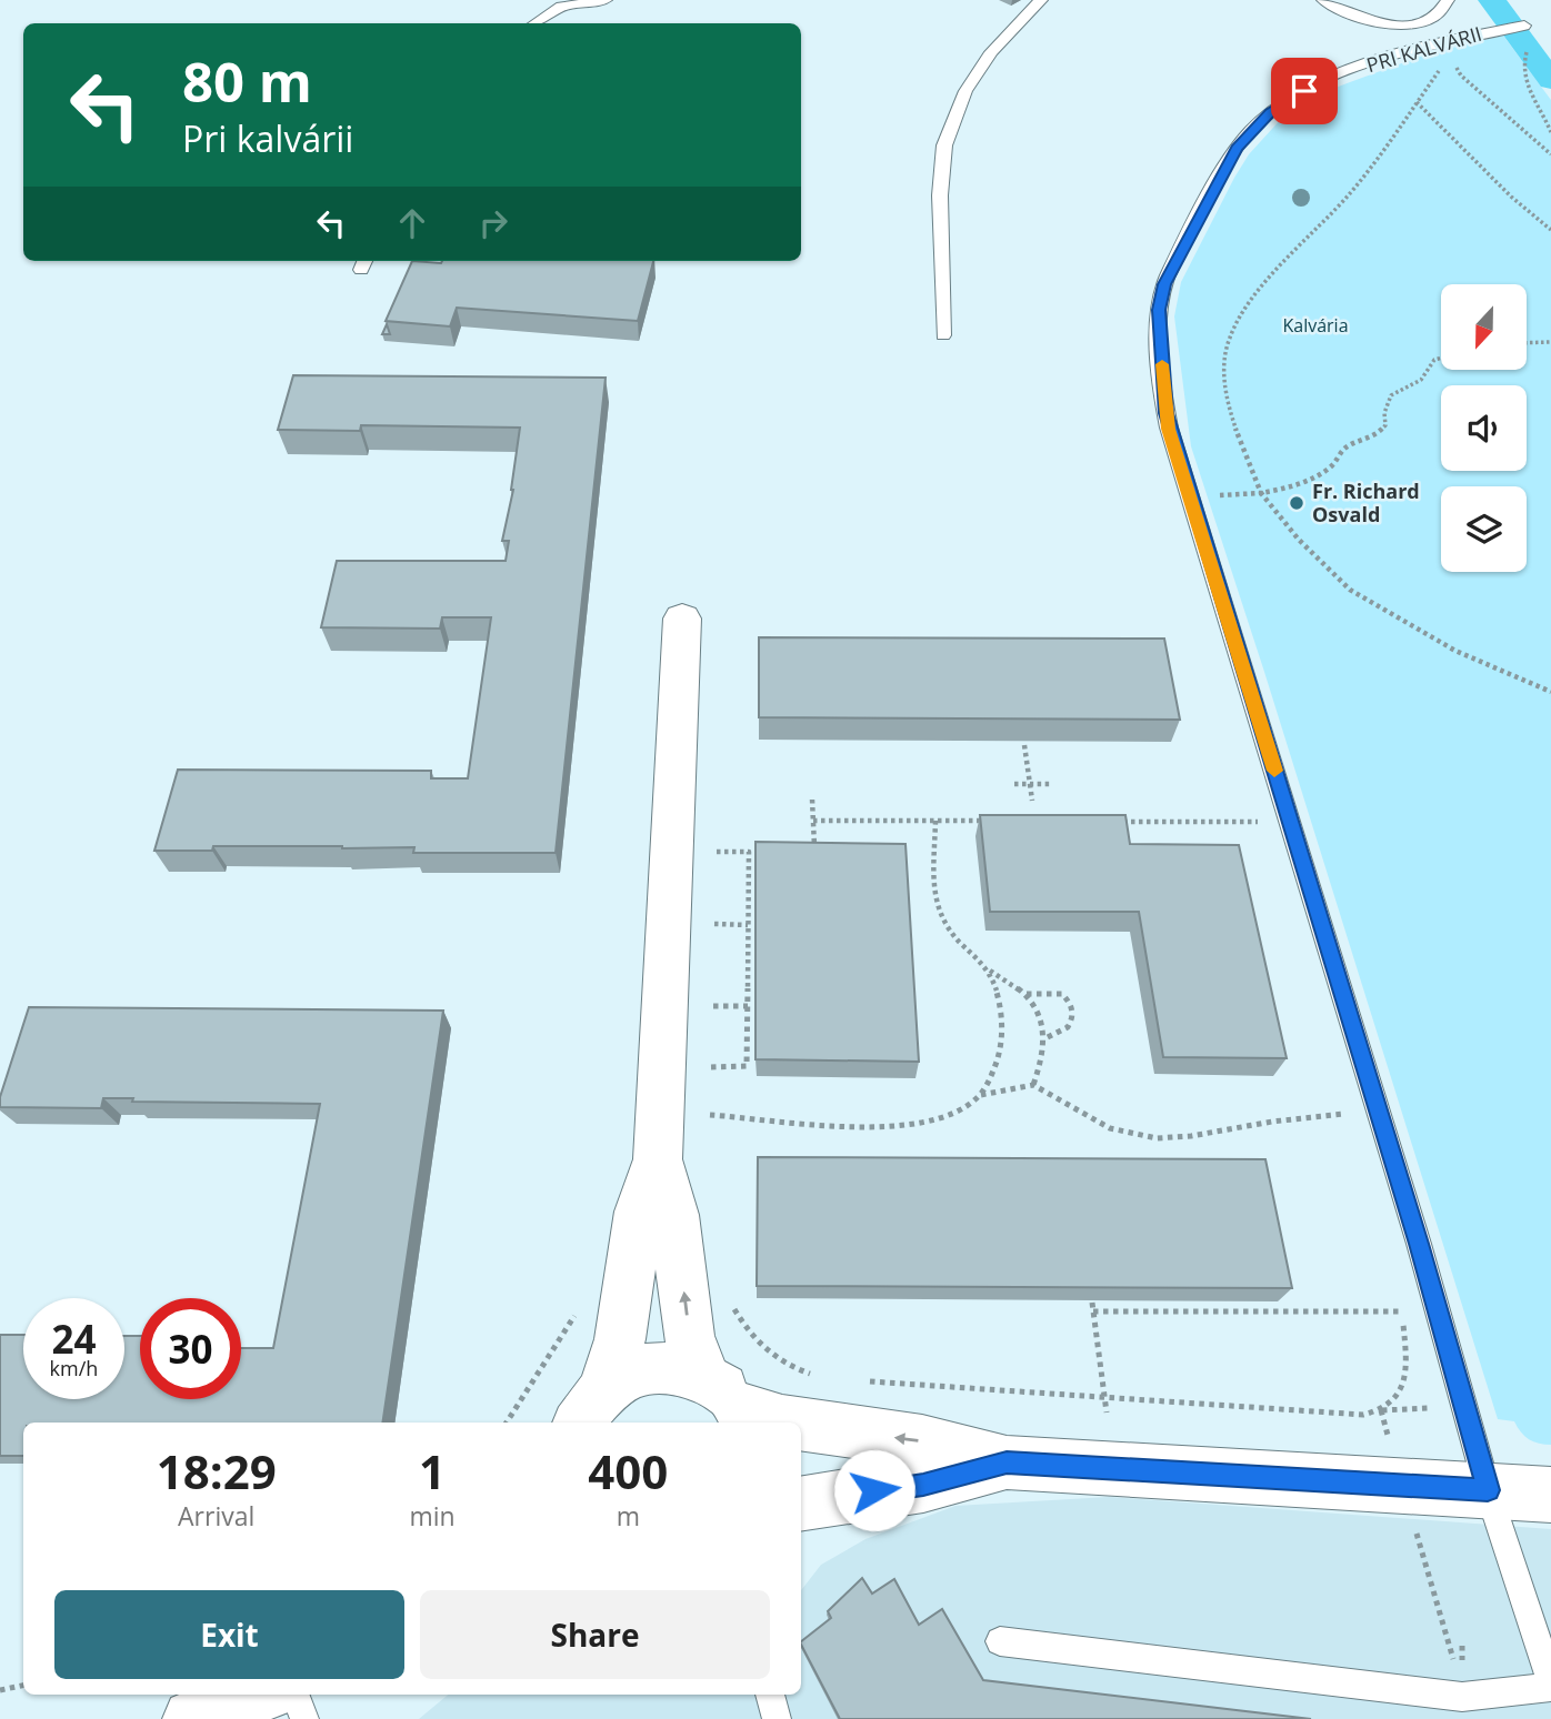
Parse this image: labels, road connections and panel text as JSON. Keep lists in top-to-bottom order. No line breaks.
{"streets":{"lane":["PRI KALVÁRII"]},"parks":["Kalvária"],"places":["Fr. Richard Osvald"],"north":"bottom","page":{"turn":["80 m","Pri kalvárii"],"speed":"24 km/h","limit":"30","eta":["18:29","Arrival","1","min","400","m"],"buttons":["Exit","Share"]}}
